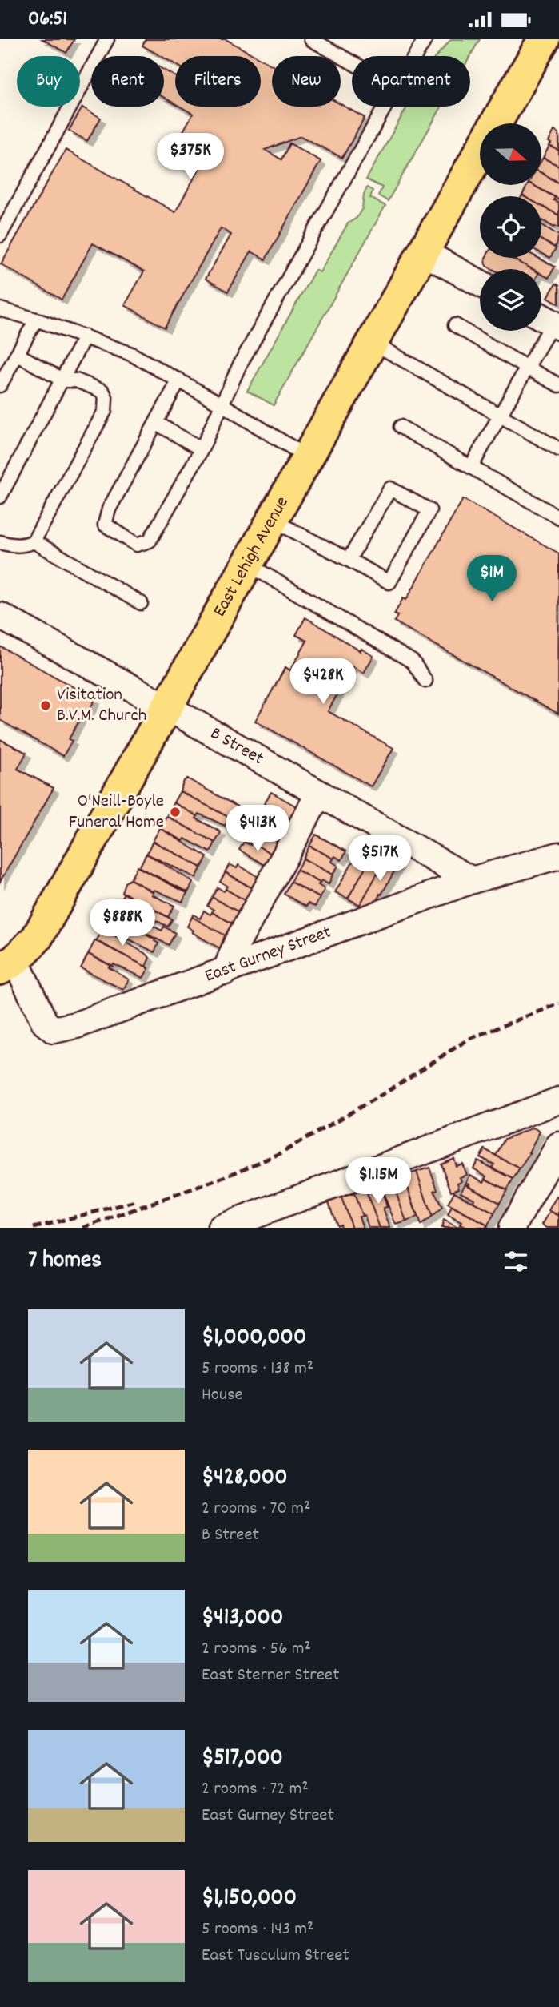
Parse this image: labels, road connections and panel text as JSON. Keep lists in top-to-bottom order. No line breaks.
{"streets":{"main road":["East Lehigh Avenue"],"street":["B Street","East Gurney Street"]},"crossings":[["East Lehigh Avenue","B Street"],["East Lehigh Avenue","East Gurney Street"],["B Street","East Gurney Street"]],"places":["Visitation B.V.M. Church","O'Neill-Boyle Funeral Home"],"north":"right","page":{"status":"06:51","chip":["Buy","Rent","Filters","New","Apartment"],"price":["$375K","$1M","$428K","$413K","$517K","$888K","$1.15M"],"heading":"7 homes","list":[{"name":"$1,000,000","note":"5 rooms · 138 m² · House"},{"name":"$428,000","note":"2 rooms · 70 m² · B Street"},{"name":"$413,000","note":"2 rooms · 56 m² · East Sterner Street"},{"name":"$517,000","note":"2 rooms · 72 m² · East Gurney Street"},{"name":"$1,150,000","note":"5 rooms · 143 m² · East Tusculum Street"}]}}
